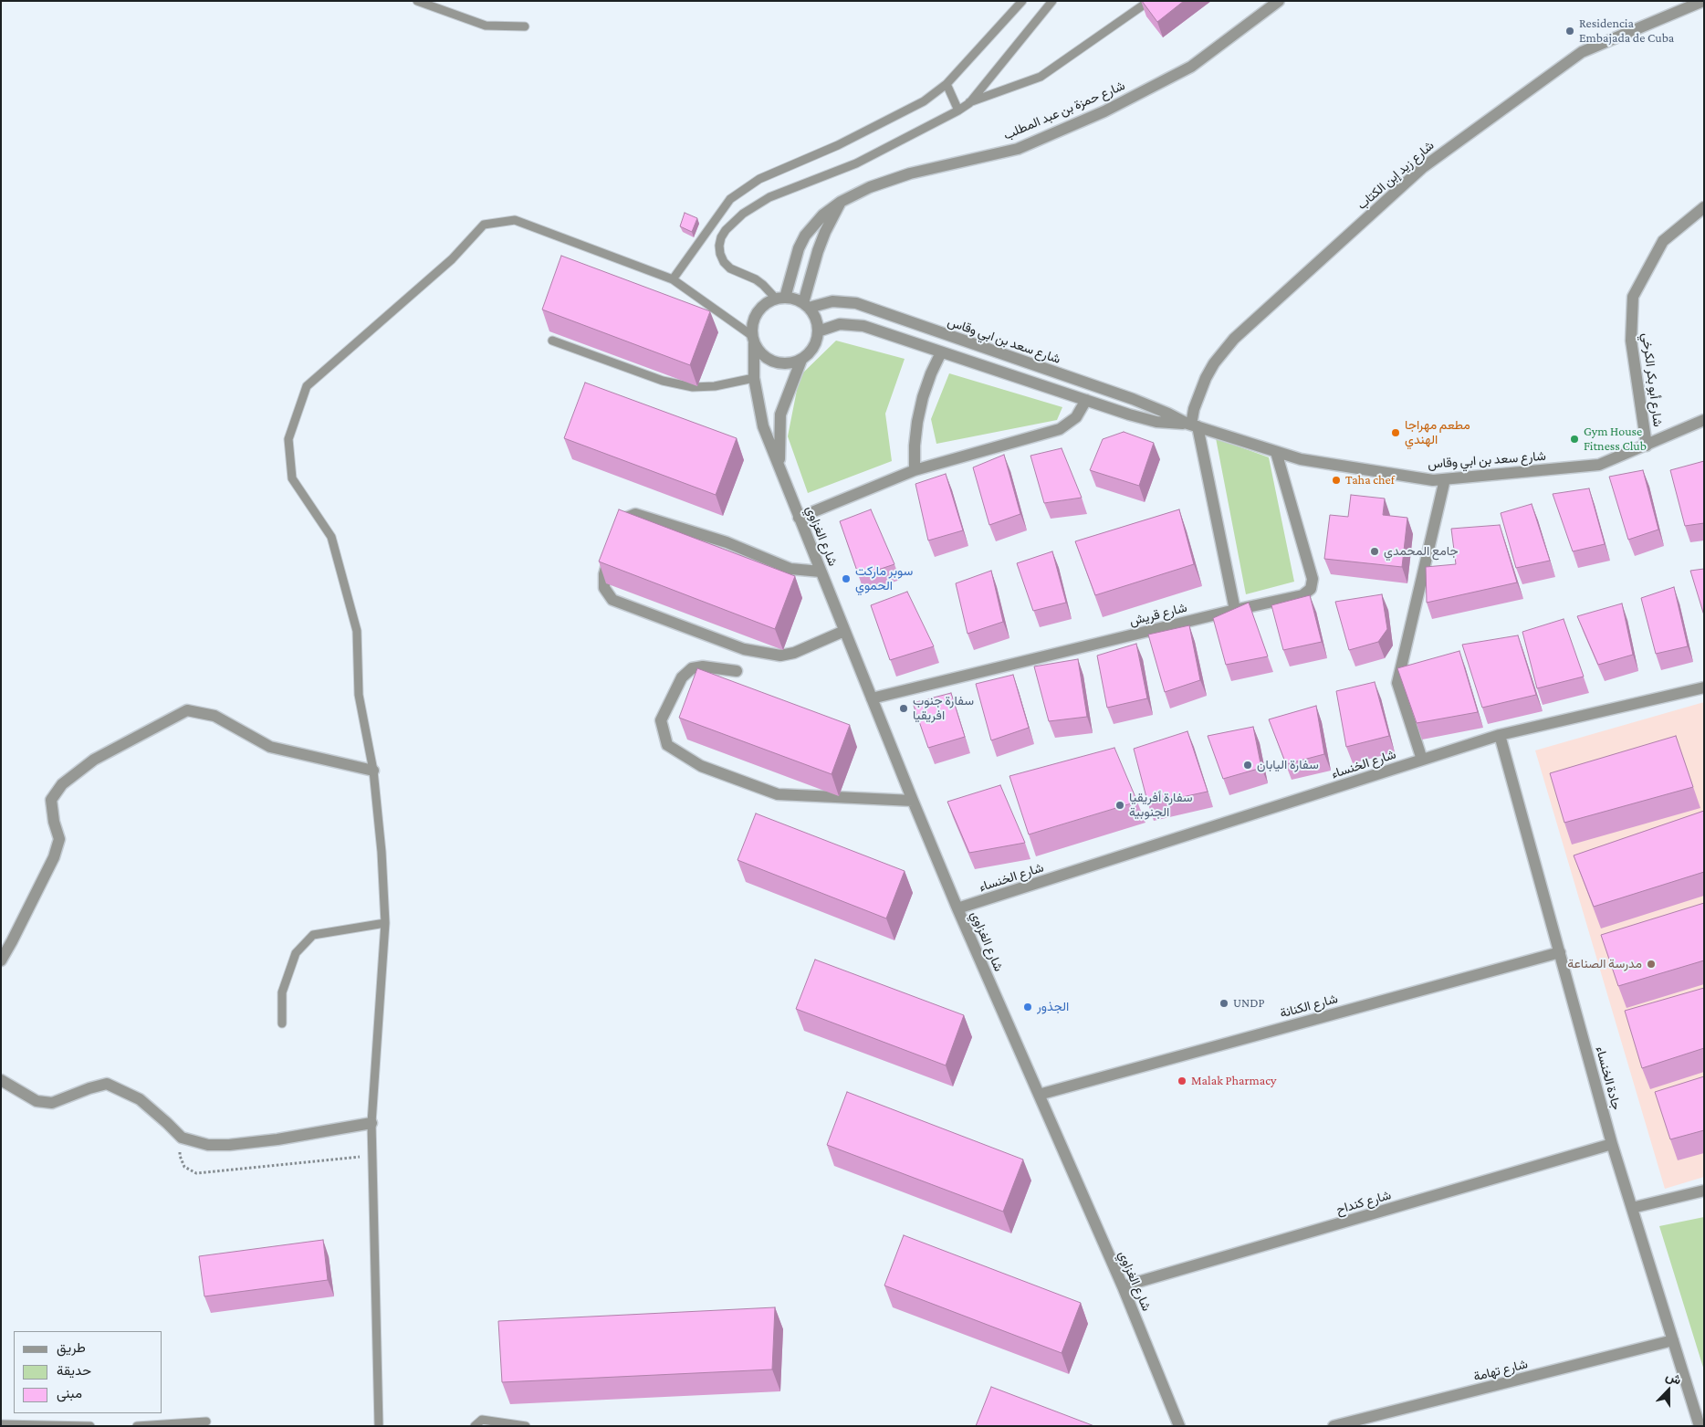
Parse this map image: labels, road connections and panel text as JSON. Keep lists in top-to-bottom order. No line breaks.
{"streets":{"street":["شارع حمزة بن عبد المطلب","شارع زيد إبن الكتاب","شارع سعد بن ابي وقاس","شارع أبو بكر الكرخي","شارع الغزاوي","شارع قريش","شارع الخنساء","شارع الكنانة","جادة الخنساء","شارع كنداح","شارع تهامة"]},"crossings":[["شارع حمزة بن عبد المطلب","شارع سعد بن ابي وقاس"],["شارع حمزة بن عبد المطلب","شارع الغزاوي"],["شارع زيد إبن الكتاب","شارع سعد بن ابي وقاس"],["شارع سعد بن ابي وقاس","شارع أبو بكر الكرخي"],["شارع سعد بن ابي وقاس","شارع الغزاوي"],["شارع سعد بن ابي وقاس","شارع قريش"],["شارع الغزاوي","شارع قريش"],["شارع الغزاوي","شارع الخنساء"],["شارع الغزاوي","شارع الكنانة"],["شارع الغزاوي","شارع كنداح"],["شارع الخنساء","جادة الخنساء"],["شارع الكنانة","جادة الخنساء"],["جادة الخنساء","شارع كنداح"],["جادة الخنساء","شارع تهامة"]],"places":["Residencia Embajada de Cuba","مطعم مهراجا الهندي","Gym House Fitness Club","Taha chef","جامع المحمدي","سوبر ماركت الحموي","سفارة جنوب افريقيا","سفارة اليابان","سفارة أفريقيا الجنوبية","مدرسة الصناعة","UNDP","الجذور","Malak Pharmacy"],"legend":["طريق","حديقة","مبنى"],"north":"top"}
